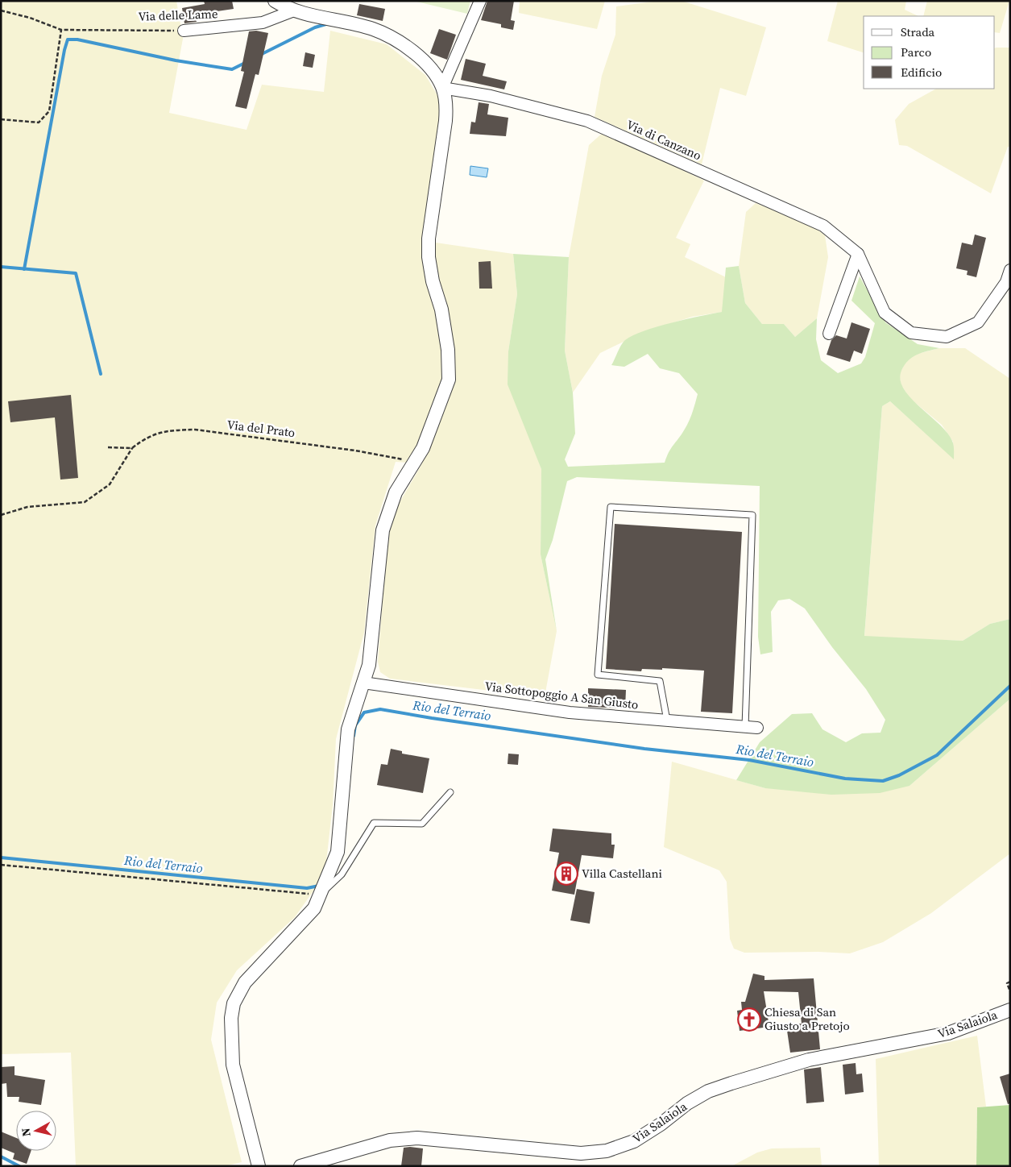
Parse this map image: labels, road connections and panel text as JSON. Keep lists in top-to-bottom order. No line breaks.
{"streets":{"street":["Via delle Lame","Via di Canzano","Via Sottopoggio A San Giusto","Via Salaiola"],"path":["Via del Prato"]},"water":["Rio del Terraio"],"places":{"building":["Villa Castellani"],"church":["Chiesa di San Giusto a Pretojo"]},"legend":["Strada","Parco","Edificio"],"north":"left"}
